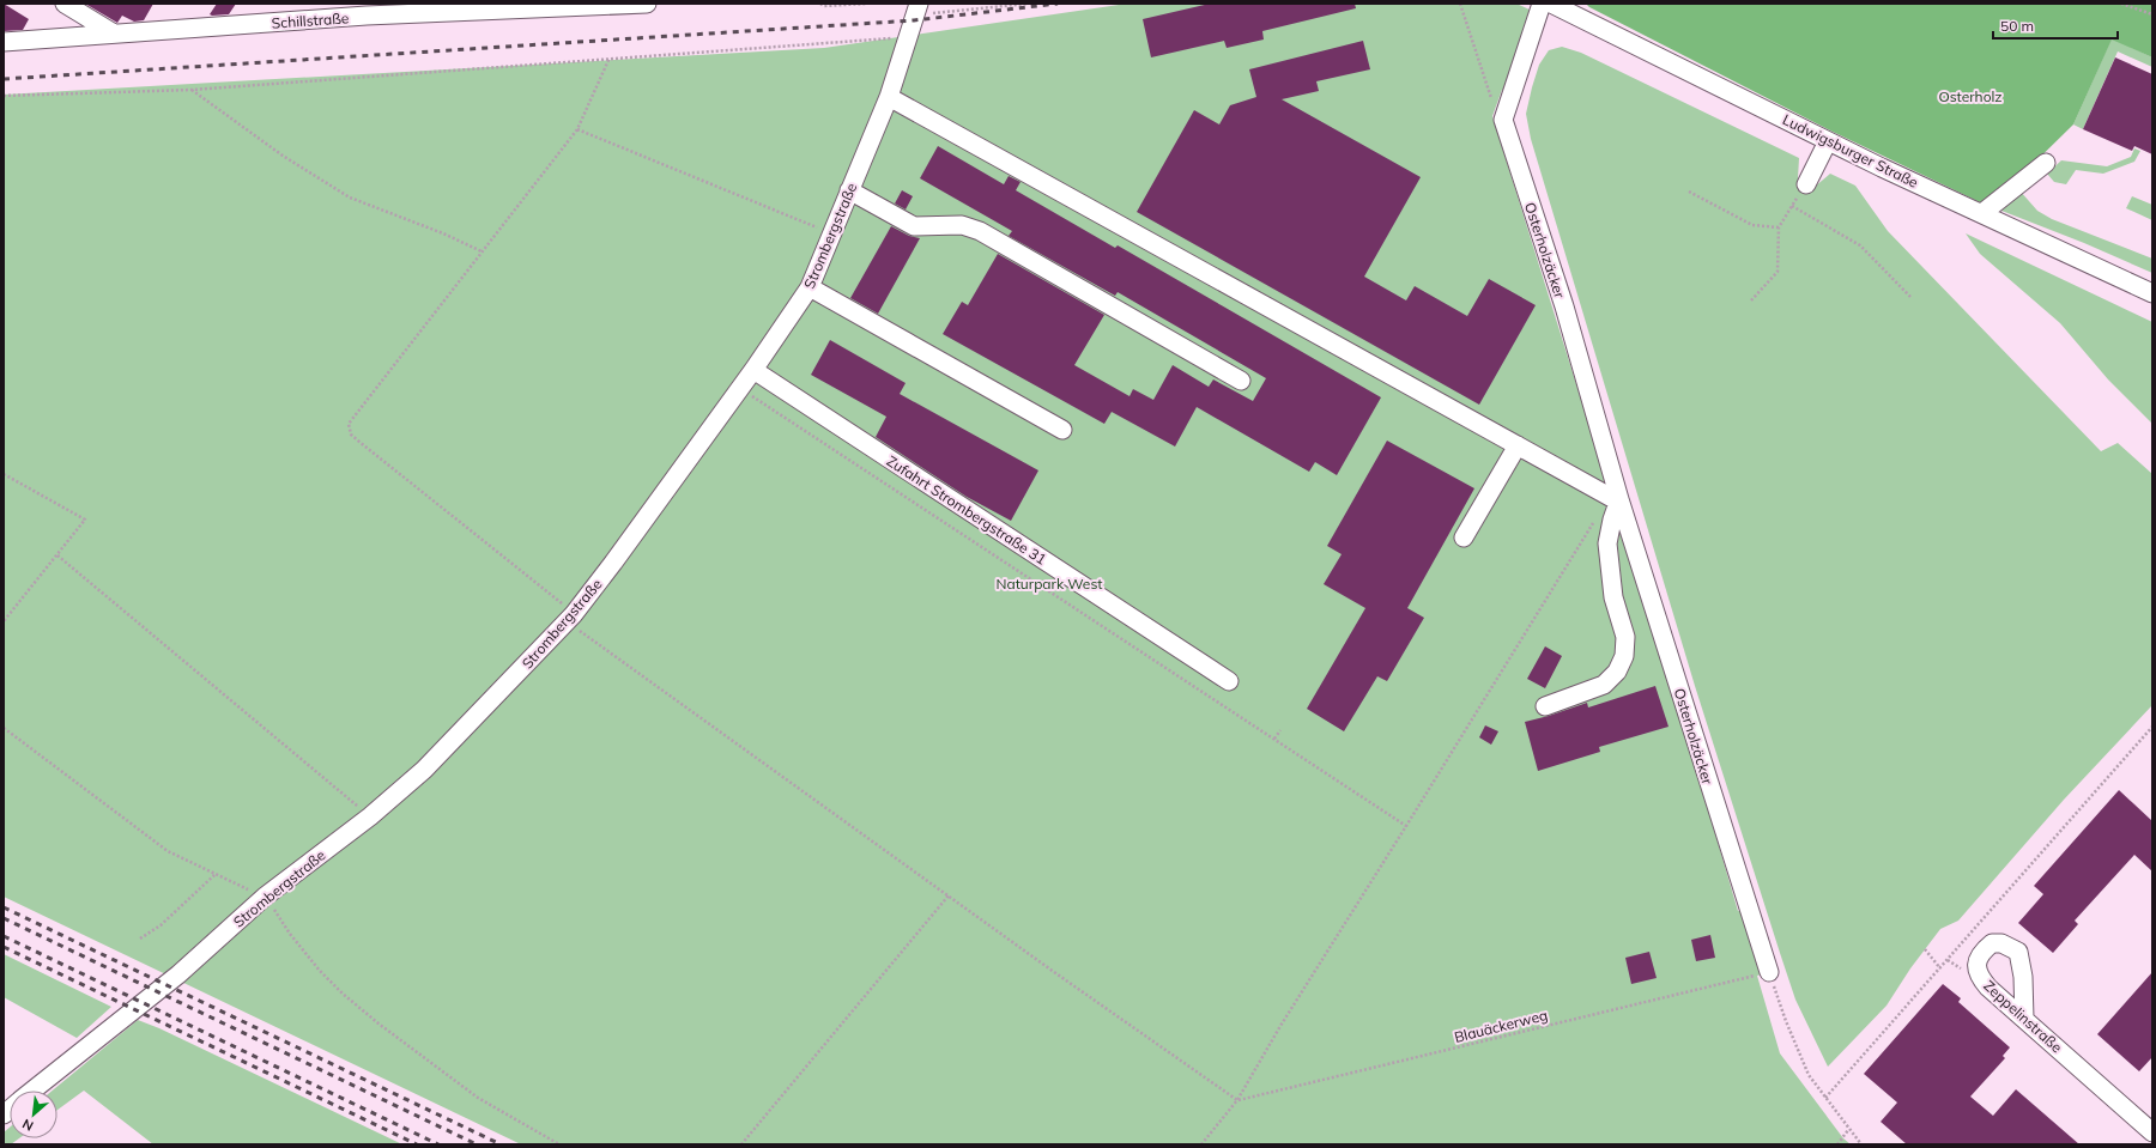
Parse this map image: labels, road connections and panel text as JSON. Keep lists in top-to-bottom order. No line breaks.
{"streets":{"street":["Schillstraße","Ludwigsburger Straße","Strombergstraße","Osterholzäcker","Zufahrt Strombergstraße 31","Zeppelinstraße"],"path":["Blauäckerweg"]},"crossings":[["Strombergstraße","Zufahrt Strombergstraße 31"],["Osterholzäcker","Blauäckerweg"]],"parks":["Osterholz","Naturpark West"],"scale_bar":"50 m","north":"bottom left"}
